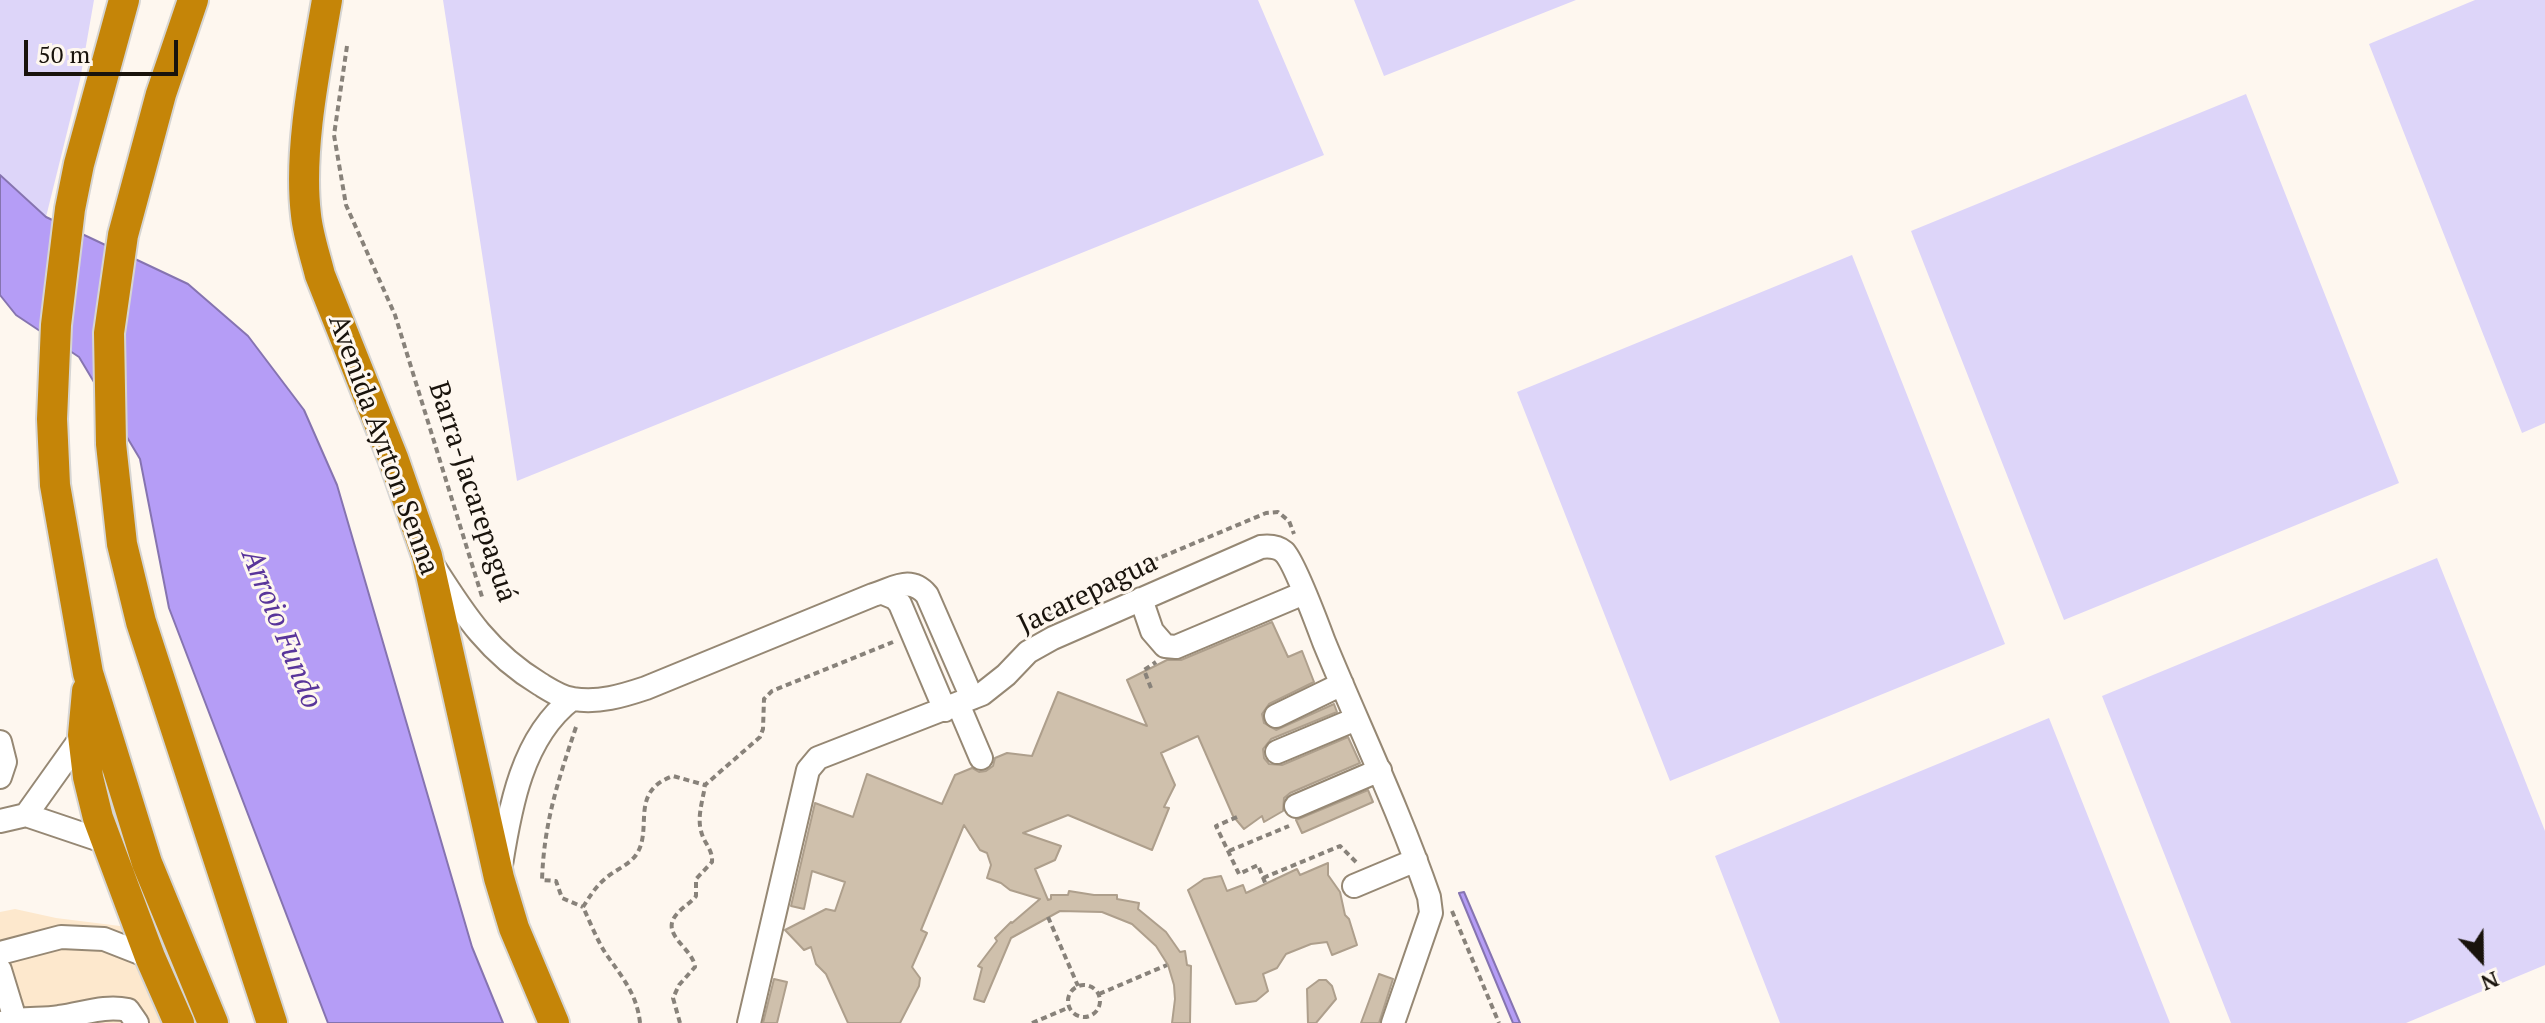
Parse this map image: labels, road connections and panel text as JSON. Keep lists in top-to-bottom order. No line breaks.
{"streets":{"highway":["Avenida Ayrton Senna"],"lane":["Jacarepagua"],"path":["Barra-Jacarepaguá"]},"water":["Arroio Fundo"],"scale_bar":"50 m","north":"bottom"}
